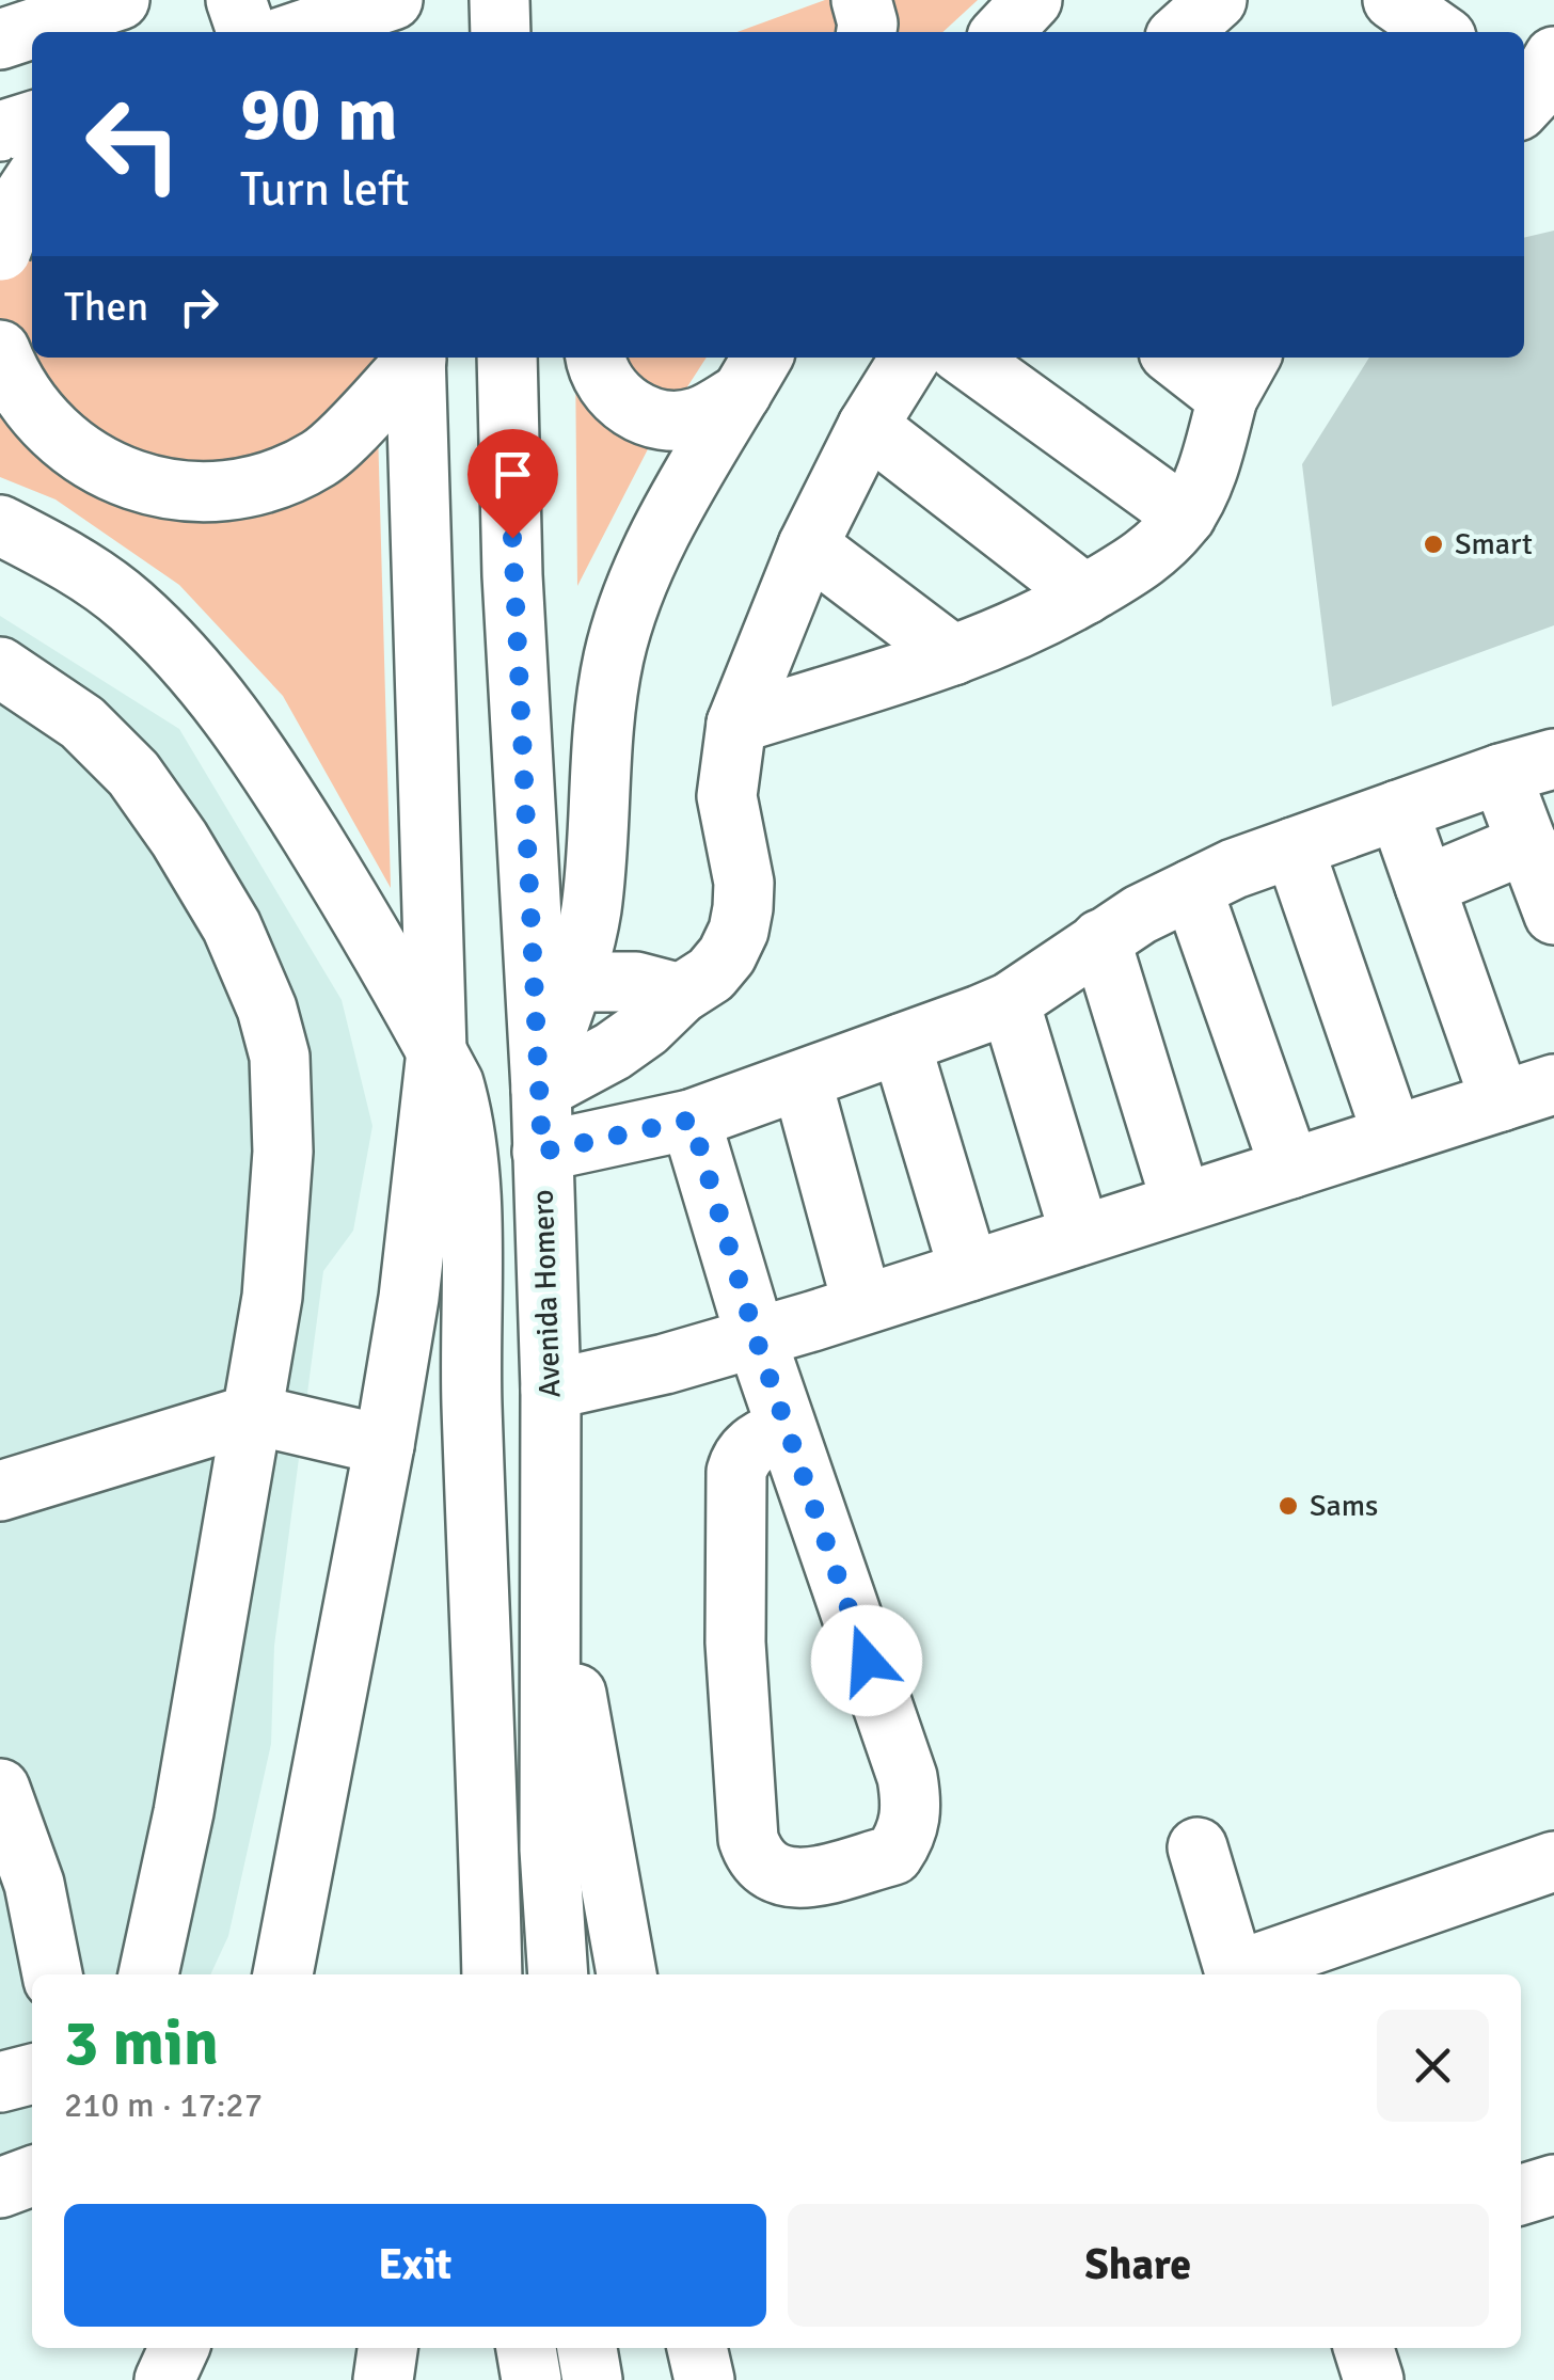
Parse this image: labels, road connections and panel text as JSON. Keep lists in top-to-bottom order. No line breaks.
{"streets":{"main road":["Avenida Homero"]},"places":["Smart","Sams"],"page":{"turn":["90 m","Turn left"],"then":"Then","heading":["3 min","210 m · 17:27"],"buttons":["Exit","Share"]}}
